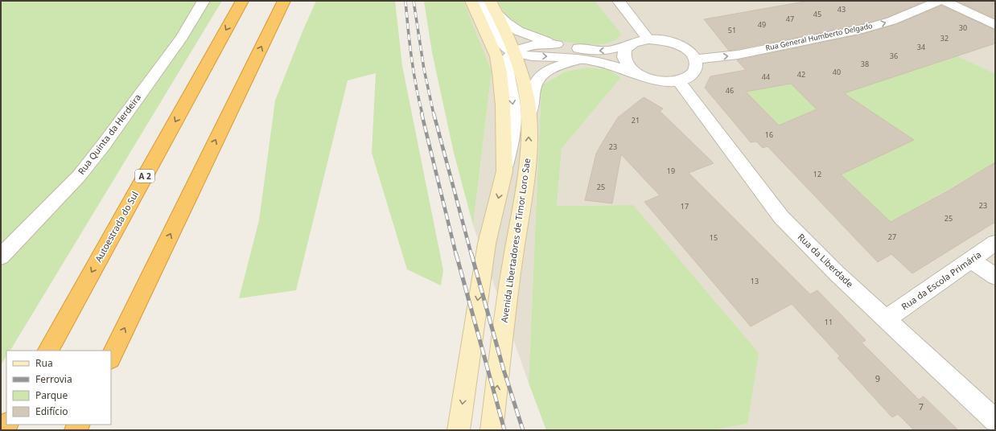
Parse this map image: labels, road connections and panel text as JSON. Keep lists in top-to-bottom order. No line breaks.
{"streets":{"highway":["A 2","Autoestrada do Sul"],"main road":["Avenida Libertadores de Timor Loro Sae"],"street":["Rua General Humberto Delgado","Rua Quinta da Herdeira","Rua da Liberdade","Rua da Escola Primária"]},"crossings":[["Rua General Humberto Delgado","Rua da Liberdade"],["Rua da Liberdade","Rua da Escola Primária"]],"one_way":["Rua General Humberto Delgado"],"house_numbers":["43","45","47","49","30","51","32","34","36","38","40","42","44","46","21","16","23","19","12","25","23","17","25","27","15","13","11","9","7"],"legend":["Rua","Ferrovia","Parque","Edifício"]}
